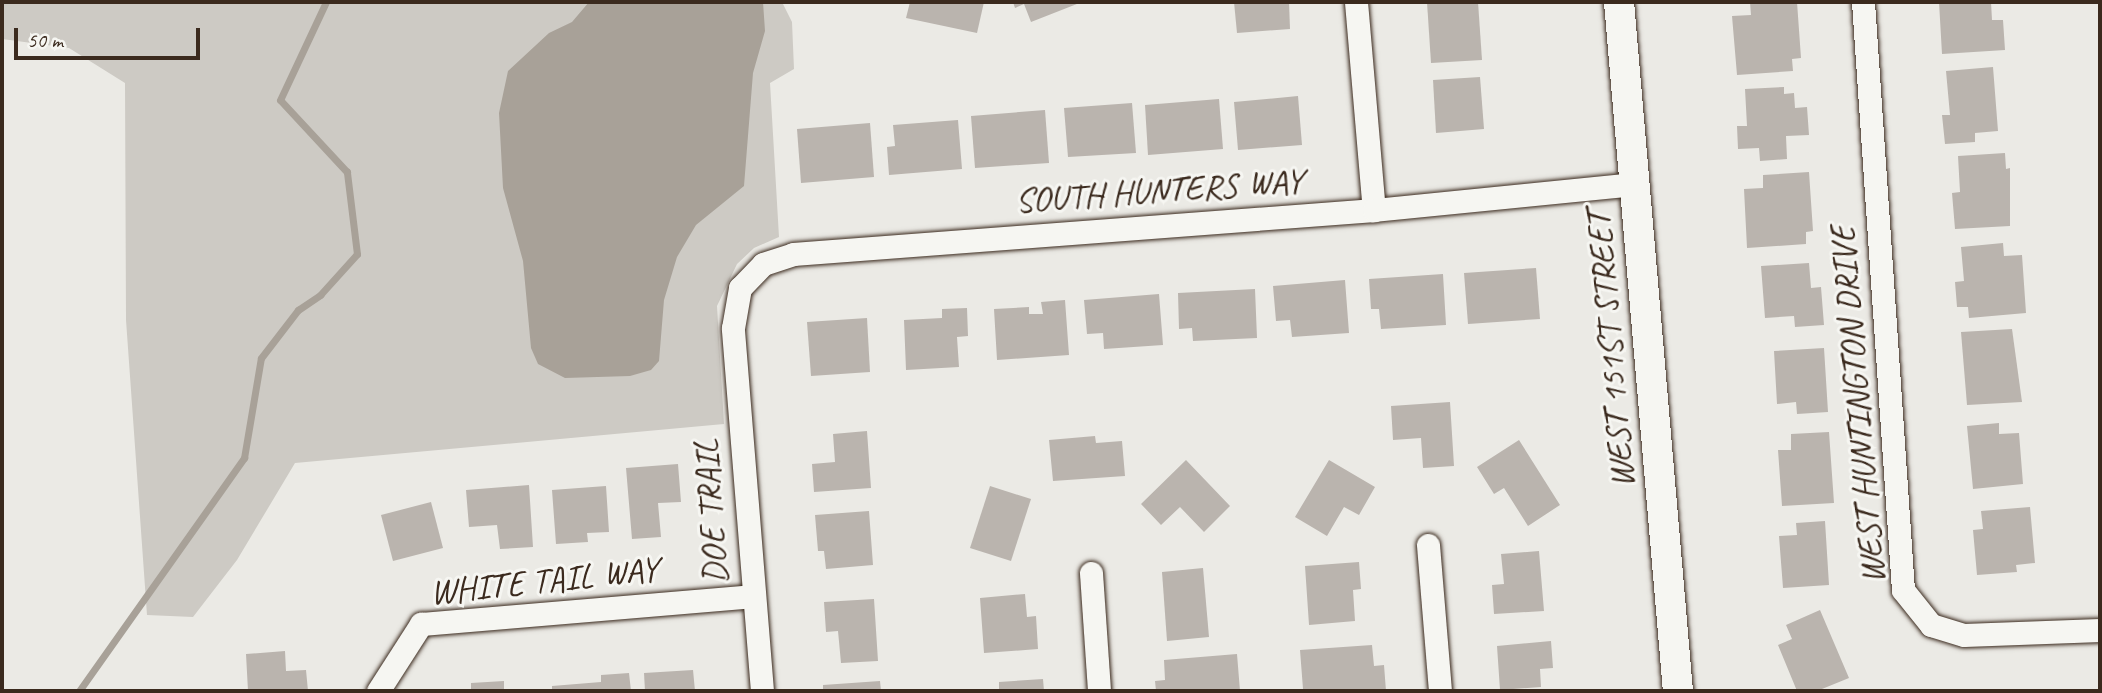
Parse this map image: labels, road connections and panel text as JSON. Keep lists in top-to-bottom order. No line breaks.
{"streets":{"street":["SOUTH HUNTERS WAY","WEST 151ST STREET","WEST HUNTINGTON DRIVE","DOE TRAIL","WHITE TAIL WAY"]},"crossings":[["SOUTH HUNTERS WAY","WEST 151ST STREET"],["SOUTH HUNTERS WAY","DOE TRAIL"],["DOE TRAIL","WHITE TAIL WAY"]],"scale_bar":"50 m"}
